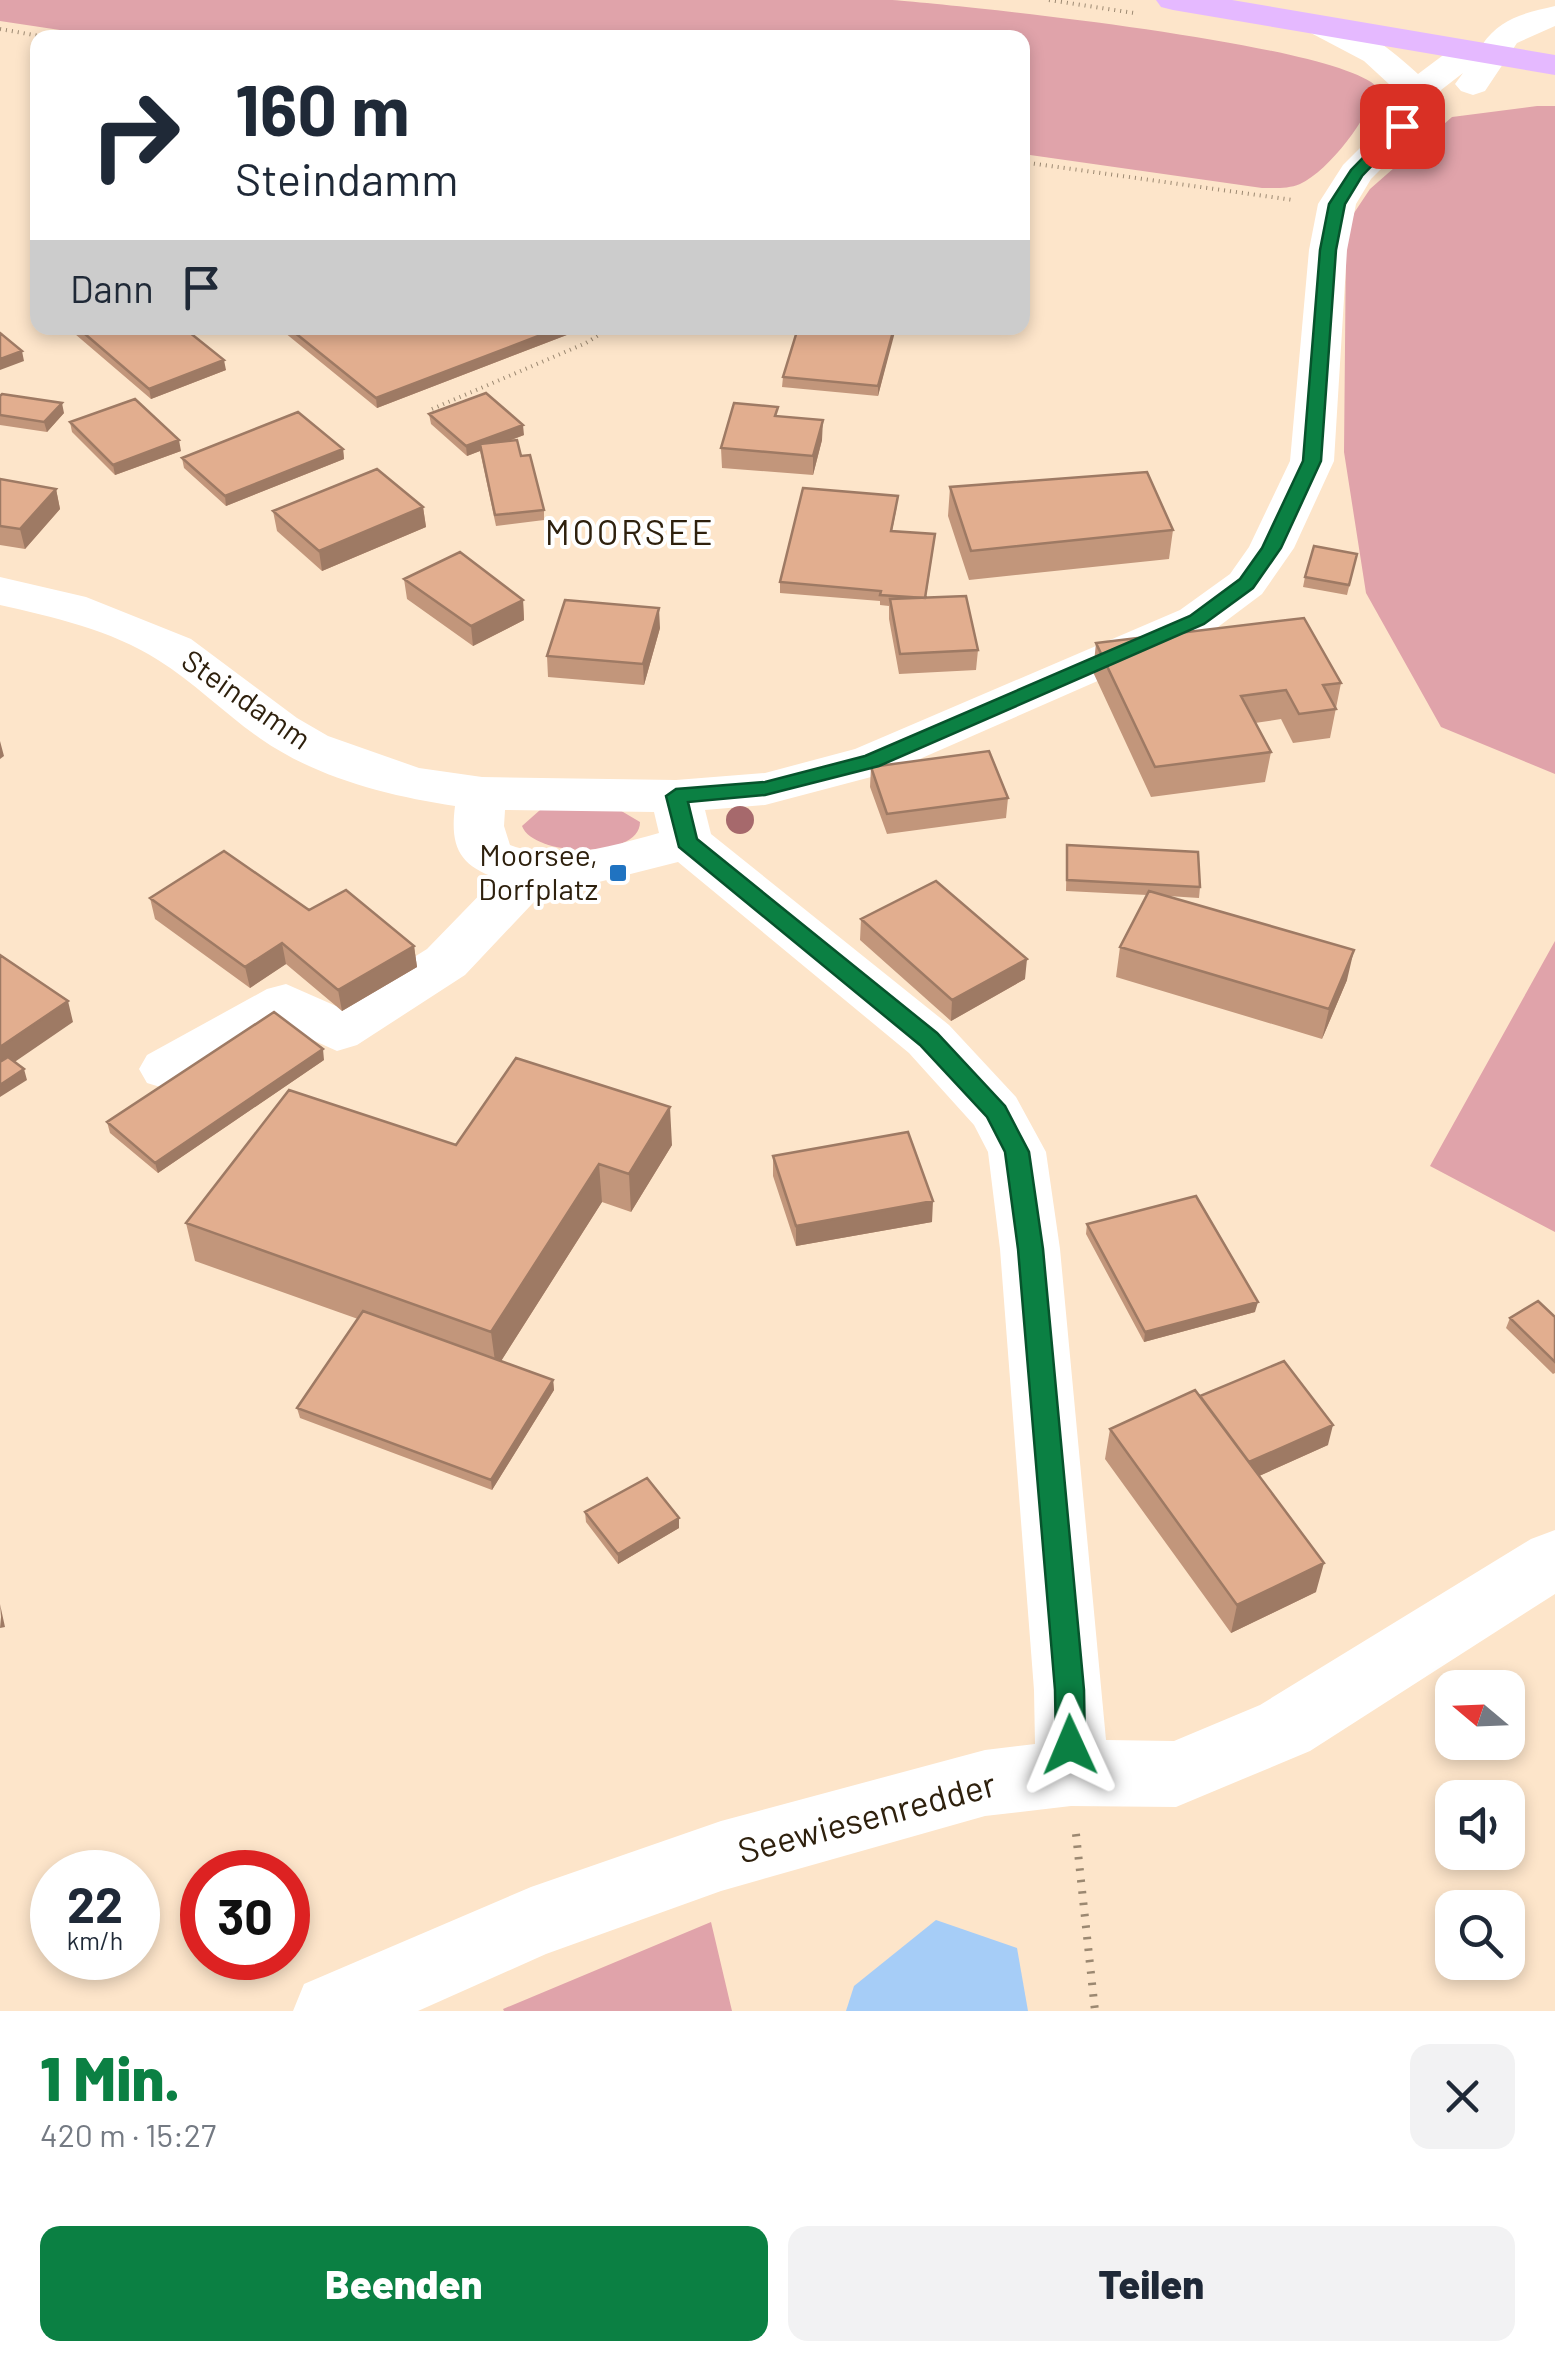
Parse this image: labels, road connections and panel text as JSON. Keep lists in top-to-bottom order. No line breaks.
{"streets":{"street":["Steindamm","Seewiesenredder"]},"districts":["MOORSEE"],"places":{"transit":["Moorsee, Dorfplatz"]},"north":"left","page":{"turn":["160 m","Steindamm"],"then":"Dann","speed":"22 km/h","limit":"30","heading":["1 Min.","420 m · 15:27"],"buttons":["Beenden","Teilen"]}}
